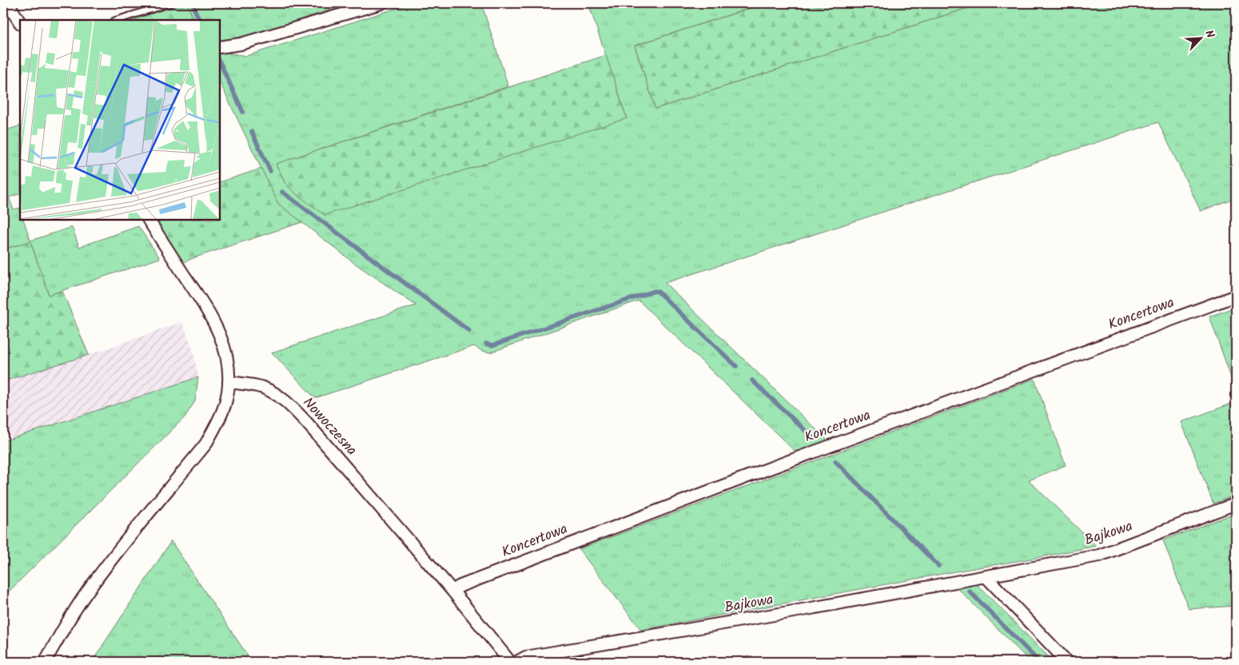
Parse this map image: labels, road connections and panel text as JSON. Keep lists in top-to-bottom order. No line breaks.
{"streets":{"street":["Koncertowa","Nowoczesna","Bajkowa"]},"crossings":[["Koncertowa","Nowoczesna"]],"north":"top right"}
